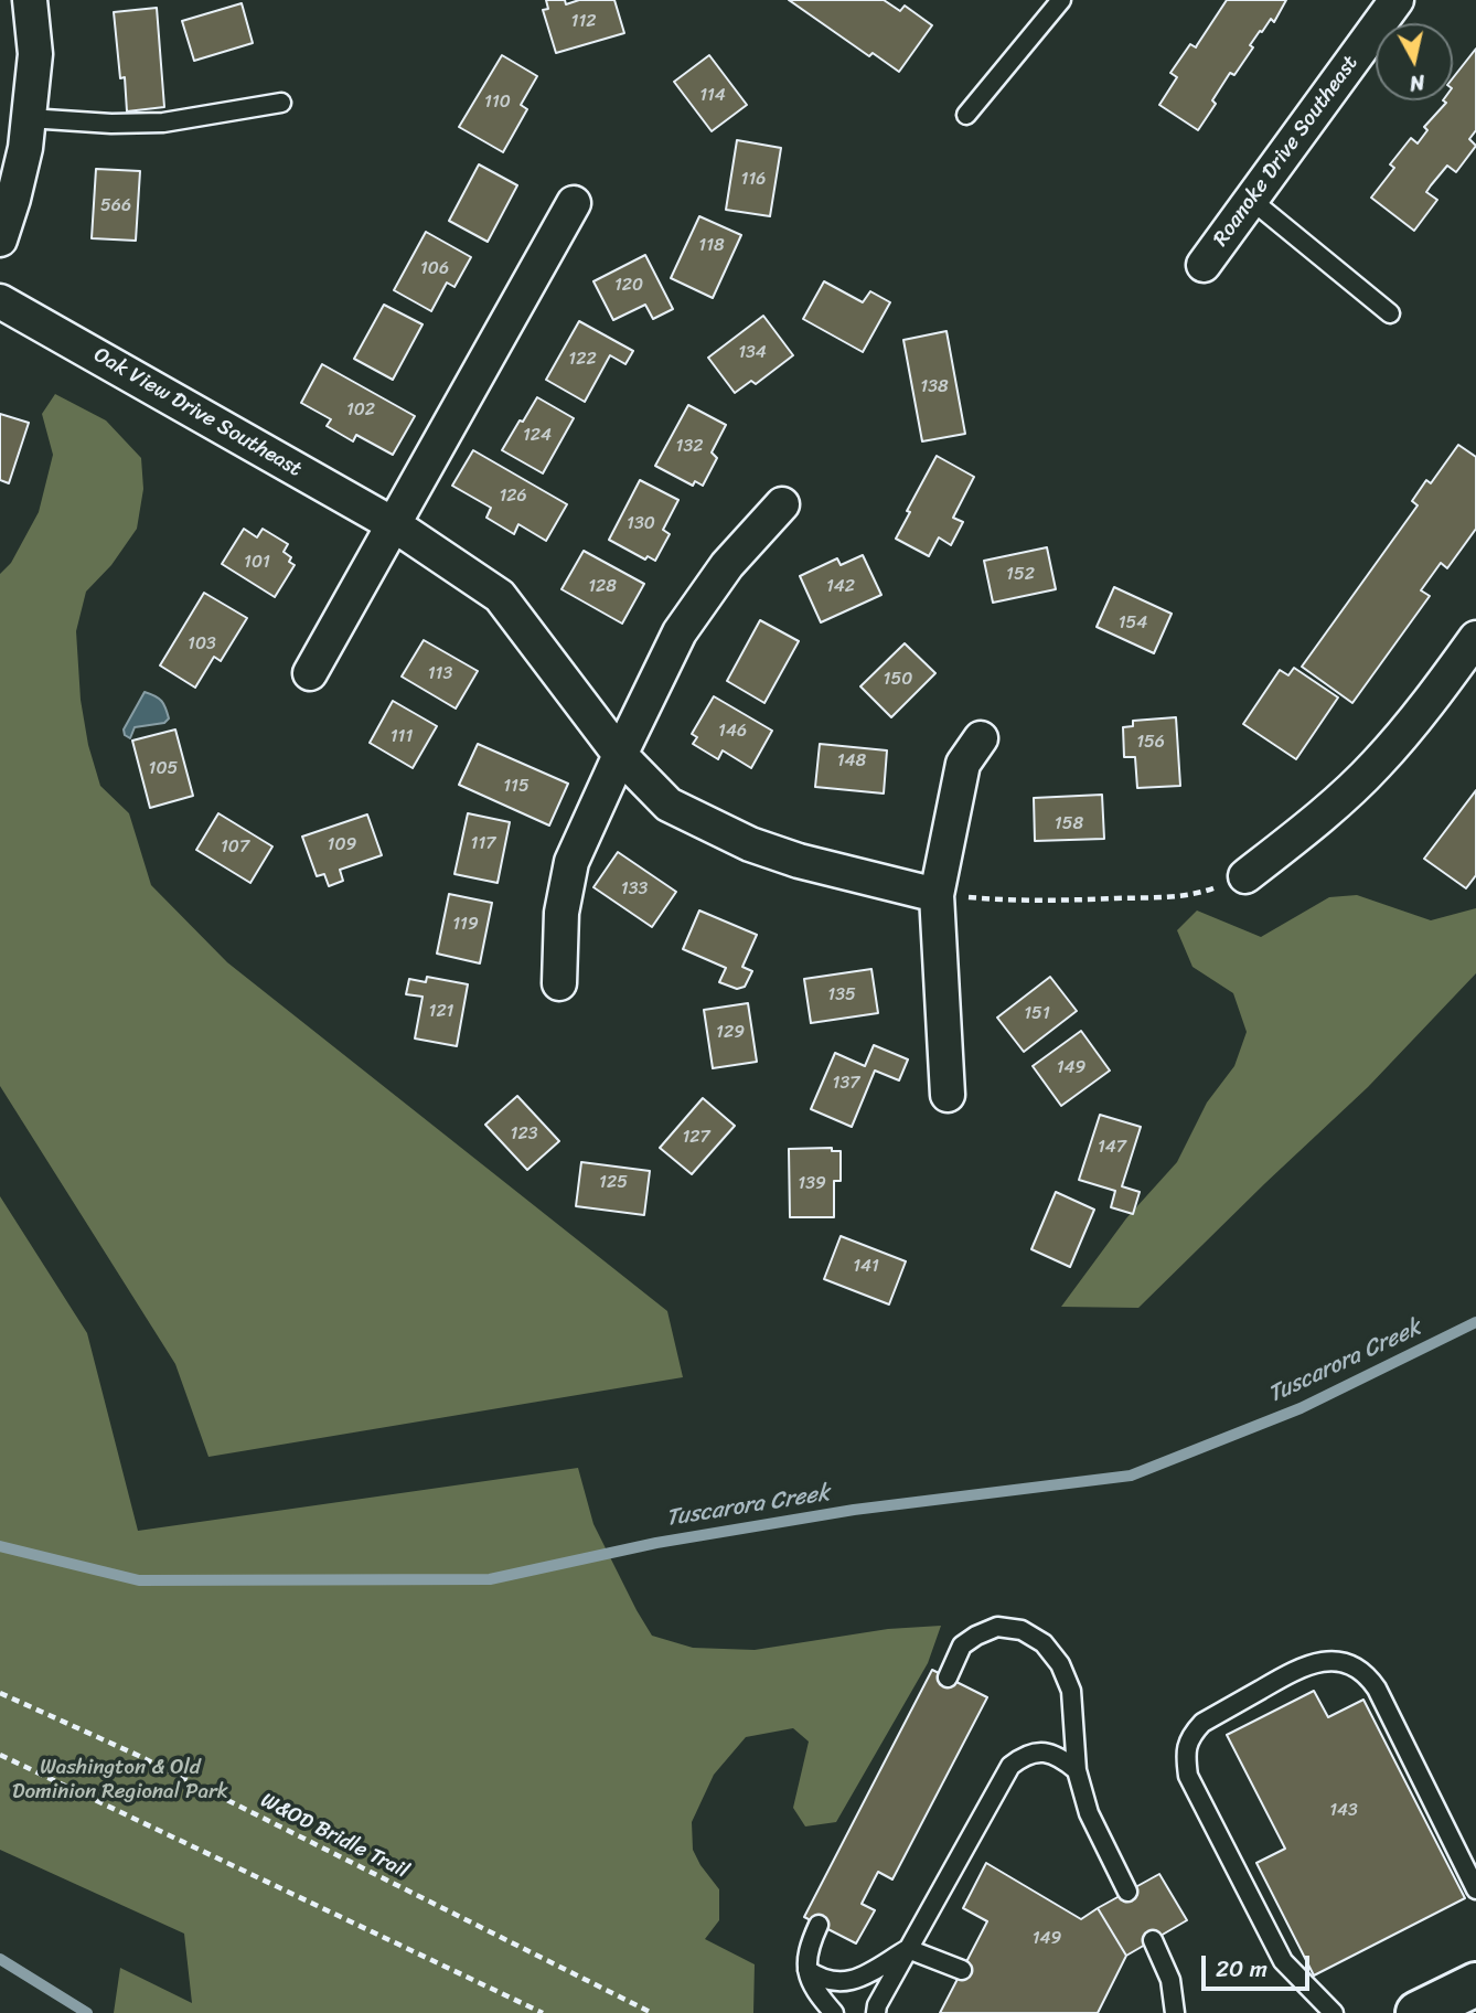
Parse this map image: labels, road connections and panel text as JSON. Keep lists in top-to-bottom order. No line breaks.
{"streets":{"street":["Roanoke Drive Southeast","Oak View Drive Southeast"],"path":["W&OD Bridle Trail"]},"water":["Tuscarora Creek"],"parks":["Washington & Old Dominion Regional Park"],"house_numbers":["112","114","110","116","566","118","106","120","134","122","138","102","124","132","126","130","101","152","128","142","154","103","113","150","146","111","156","148","105","115","158","117","109","107","133","119","135","121","151","129","149","137","123","127","147","125","139","141","143","149"],"scale_bar":"20 m","north":"bottom"}
